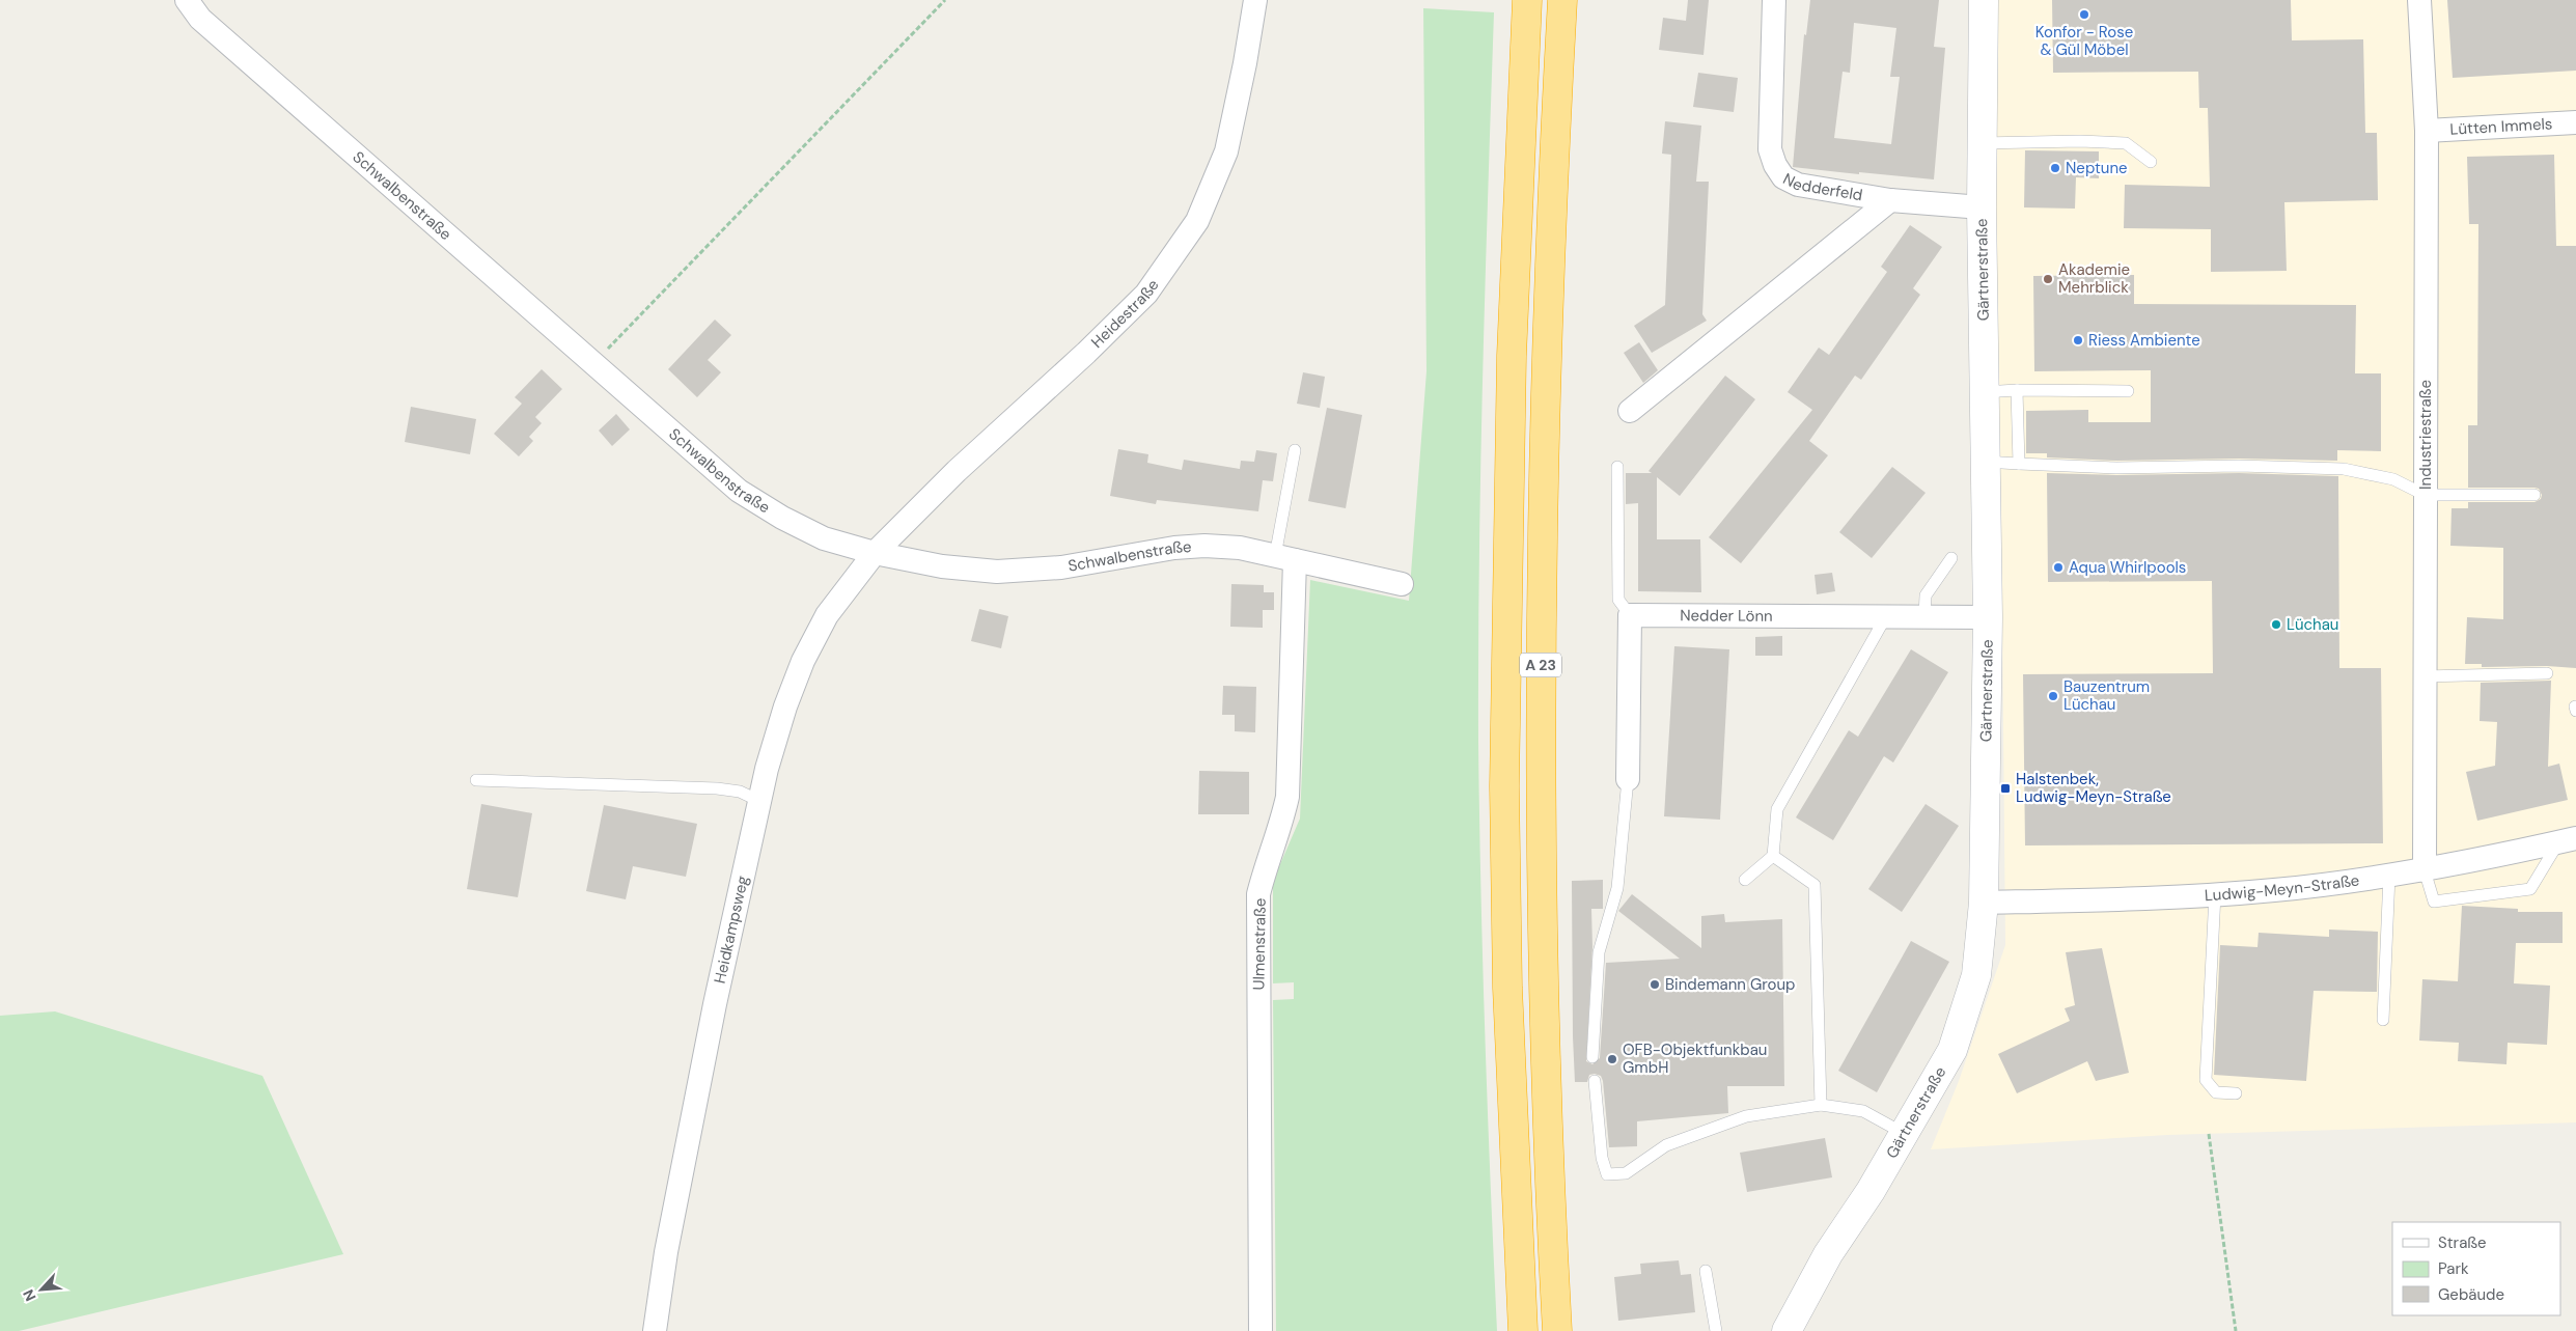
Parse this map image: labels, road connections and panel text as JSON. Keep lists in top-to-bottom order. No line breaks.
{"streets":{"highway":["A 23"],"street":["Lütten Immels","Nedderfeld","Schwalbenstraße","Gärtnerstraße","Heidestraße","Industriestraße","Nedder Lönn","Ludwig-Meyn-Straße","Heidkampsweg","Ulmenstraße"]},"crossings":[["Lütten Immels","Industriestraße"],["Nedderfeld","Gärtnerstraße"],["Schwalbenstraße","Heidestraße"],["Schwalbenstraße","Heidkampsweg"],["Schwalbenstraße","Ulmenstraße"],["Gärtnerstraße","Nedder Lönn"],["Gärtnerstraße","Ludwig-Meyn-Straße"],["Heidestraße","Heidkampsweg"],["Industriestraße","Ludwig-Meyn-Straße"]],"places":{"other":["Konfor - Rose & Gül Möbel","Neptune","Akademie Mehrblick","Riess Ambiente","Aqua Whirlpools","Lüchau","Bauzentrum Lüchau","Bindemann Group","OFB-Objektfunkbau GmbH"],"transit":["Halstenbek, Ludwig-Meyn-Straße"]},"legend":["Straße","Park","Gebäude"],"north":"bottom left"}
